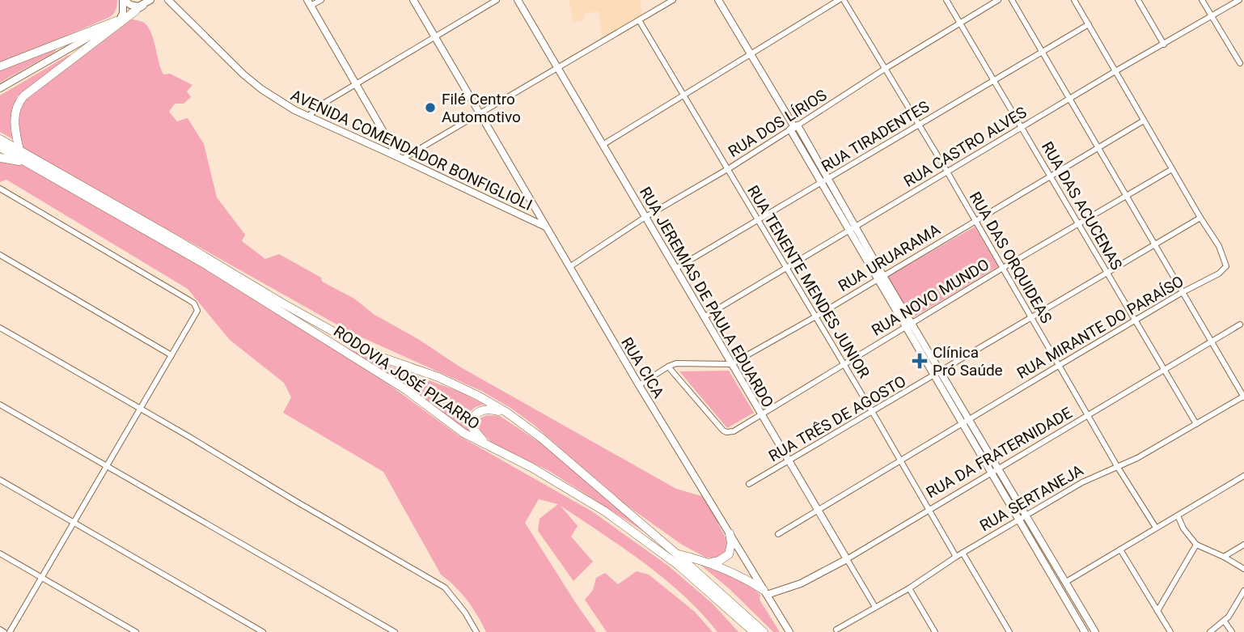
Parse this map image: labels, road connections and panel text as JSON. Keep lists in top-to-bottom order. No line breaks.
{"streets":{"main road":["RODOVIA JOSÉ PIZARRO"],"street":["RUA DOS LÍRIOS","RUA TIRADENTES","RUA CASTRO ALVES","AVENIDA COMENDADOR BONFIGLIOLI","RUA DAS ACUCENAS","RUA URUARAMA","RUA DAS ORQUIDEAS","RUA TENENTE MENDES JUNIOR","RUA JEREMIAS DE PAULA EDUARDO","RUA NOVO MUNDO","RUA MIRANTE DO PARAÍSO","RUA CICA","RUA TRÊS DE AGOSTO","RUA DA FRATERNIDADE","RUA SERTANEJA"]},"crossings":[["RUA DOS LÍRIOS","RUA DAS ACUCENAS"],["RUA DOS LÍRIOS","RUA DAS ORQUIDEAS"],["RUA DOS LÍRIOS","RUA TENENTE MENDES JUNIOR"],["RUA DOS LÍRIOS","RUA JEREMIAS DE PAULA EDUARDO"],["RUA DOS LÍRIOS","RUA CICA"],["RUA TIRADENTES","RUA DAS ACUCENAS"],["RUA TIRADENTES","RUA DAS ORQUIDEAS"],["RUA TIRADENTES","RUA TENENTE MENDES JUNIOR"],["RUA TIRADENTES","RUA JEREMIAS DE PAULA EDUARDO"],["RUA CASTRO ALVES","RUA DAS ACUCENAS"],["RUA CASTRO ALVES","RUA DAS ORQUIDEAS"],["RUA CASTRO ALVES","RUA TENENTE MENDES JUNIOR"],["RUA CASTRO ALVES","RUA JEREMIAS DE PAULA EDUARDO"],["AVENIDA COMENDADOR BONFIGLIOLI","RUA CICA"],["RUA DAS ACUCENAS","RUA URUARAMA"],["RUA DAS ACUCENAS","RUA NOVO MUNDO"],["RUA DAS ACUCENAS","RUA MIRANTE DO PARAÍSO"],["RUA DAS ACUCENAS","RUA TRÊS DE AGOSTO"],["RUA DAS ACUCENAS","RUA DA FRATERNIDADE"],["RUA DAS ACUCENAS","RUA SERTANEJA"],["RUA URUARAMA","RUA DAS ORQUIDEAS"],["RUA URUARAMA","RUA TENENTE MENDES JUNIOR"],["RUA URUARAMA","RUA JEREMIAS DE PAULA EDUARDO"],["RUA DAS ORQUIDEAS","RUA NOVO MUNDO"],["RUA DAS ORQUIDEAS","RUA MIRANTE DO PARAÍSO"],["RUA DAS ORQUIDEAS","RUA TRÊS DE AGOSTO"],["RUA DAS ORQUIDEAS","RUA DA FRATERNIDADE"],["RUA DAS ORQUIDEAS","RUA SERTANEJA"],["RUA TENENTE MENDES JUNIOR","RUA NOVO MUNDO"],["RUA TENENTE MENDES JUNIOR","RUA MIRANTE DO PARAÍSO"],["RUA TENENTE MENDES JUNIOR","RUA TRÊS DE AGOSTO"],["RUA TENENTE MENDES JUNIOR","RUA DA FRATERNIDADE"],["RUA TENENTE MENDES JUNIOR","RUA SERTANEJA"],["RUA JEREMIAS DE PAULA EDUARDO","RUA NOVO MUNDO"],["RUA JEREMIAS DE PAULA EDUARDO","RUA MIRANTE DO PARAÍSO"],["RUA JEREMIAS DE PAULA EDUARDO","RUA TRÊS DE AGOSTO"],["RUA JEREMIAS DE PAULA EDUARDO","RUA DA FRATERNIDADE"],["RUA JEREMIAS DE PAULA EDUARDO","RUA SERTANEJA"],["RUA MIRANTE DO PARAÍSO","RUA TRÊS DE AGOSTO"],["RUA CICA","RUA DA FRATERNIDADE"]],"places":{"other":["Filé Centro Automotivo"],"health":["Clínica Pró Saúde"]}}
